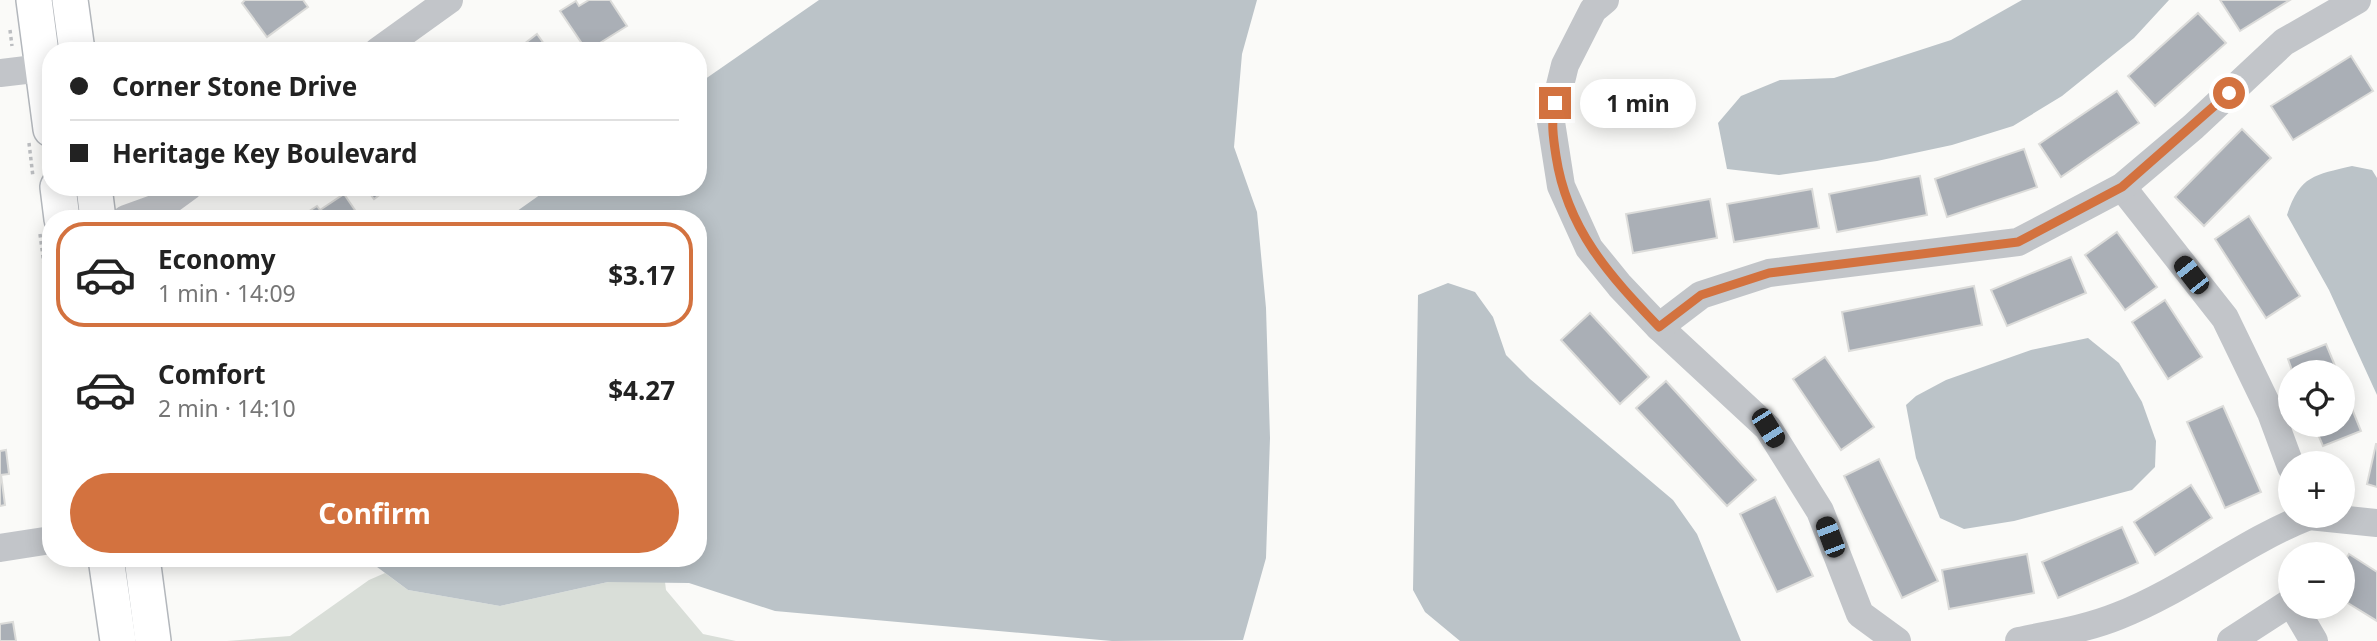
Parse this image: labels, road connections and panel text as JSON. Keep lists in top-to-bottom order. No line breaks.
{"page":{"banner":["Corner Stone Drive","Heritage Key Boulevard"],"bubble":"1 min","list":[{"name":"Economy","note":"1 min · 14:09","value":"$3.17"},{"name":"Comfort","note":"2 min · 14:10","value":"$4.27"}],"map_buttons":["+","−"],"buttons":"Confirm"}}
